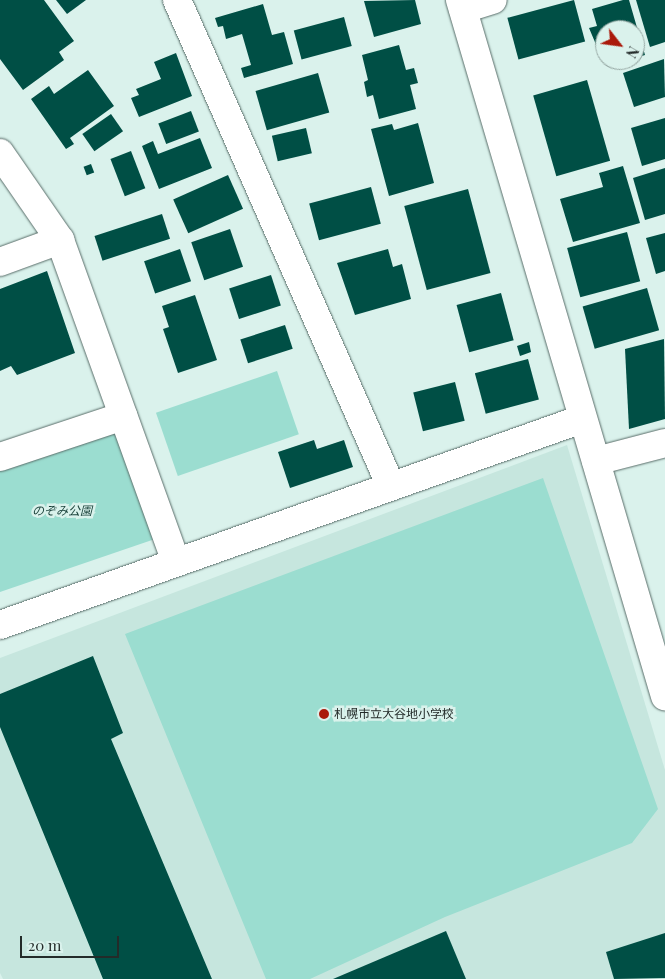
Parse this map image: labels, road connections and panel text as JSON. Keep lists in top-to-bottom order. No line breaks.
{"parks":["のぞみ公園"],"places":["札幌市立大谷地小学校"],"scale_bar":"20 m","north":"bottom right"}
